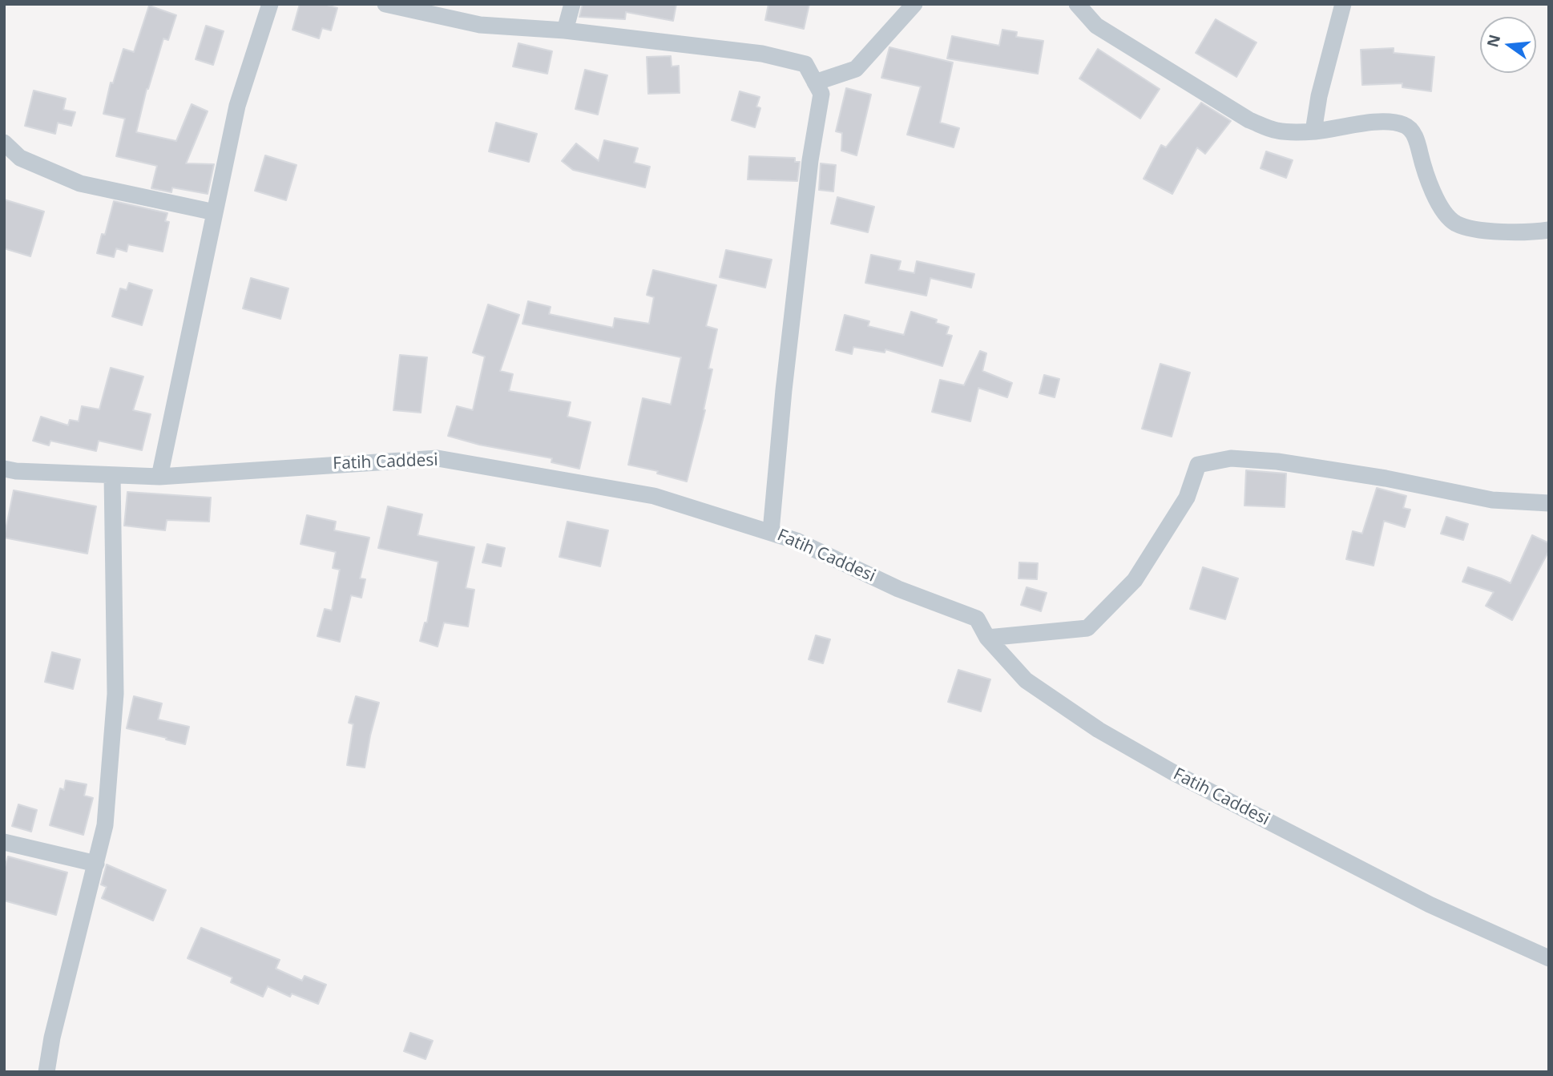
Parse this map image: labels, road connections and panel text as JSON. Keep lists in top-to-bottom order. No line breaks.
{"streets":{"street":["Fatih Caddesi"]},"north":"left"}
